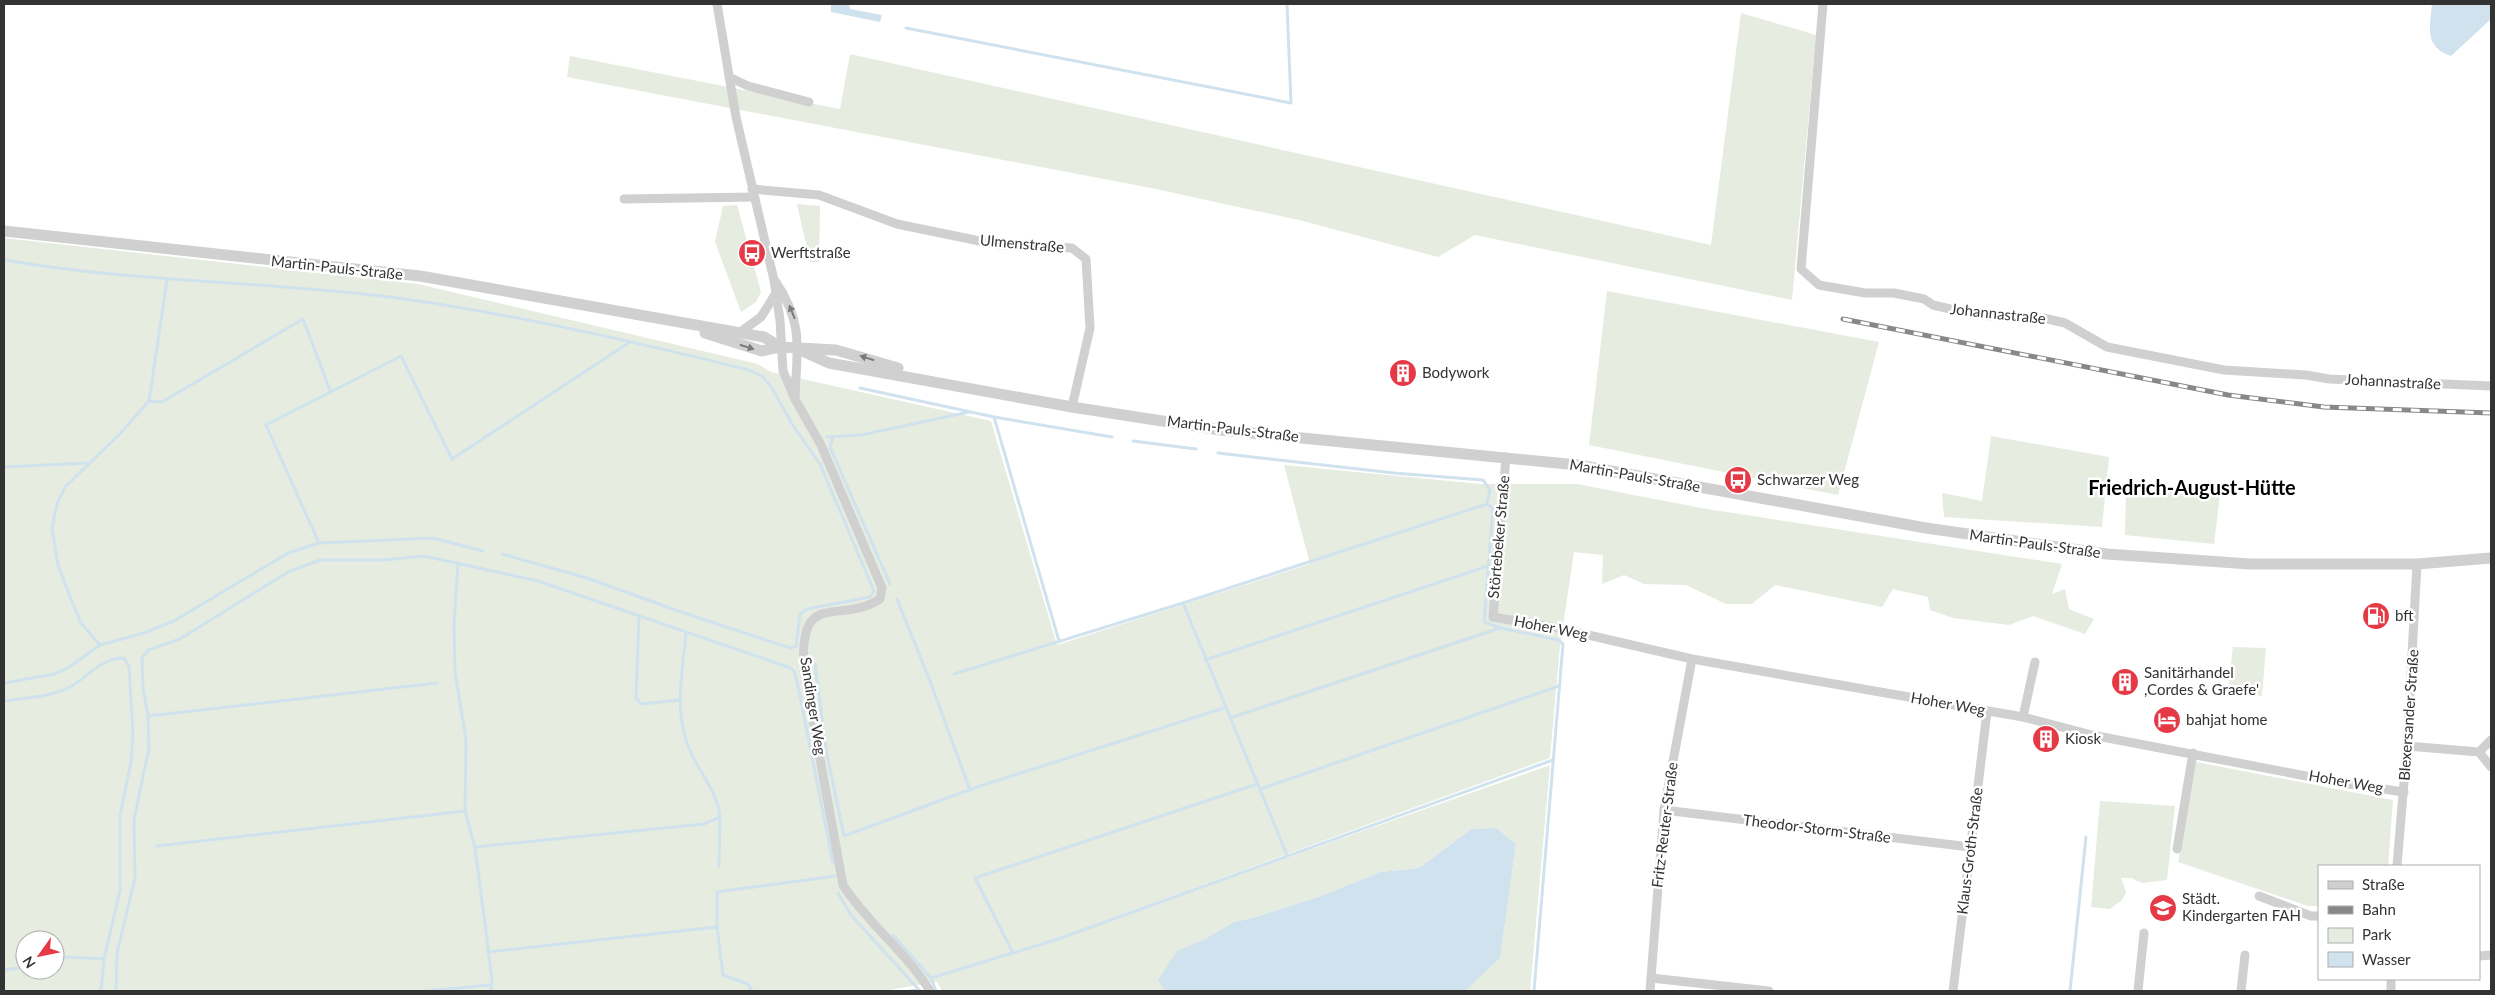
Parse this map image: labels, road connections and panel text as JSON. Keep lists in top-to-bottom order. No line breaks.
{"streets":{"street":["Ulmenstraße","Martin-Pauls-Straße","Johannastraße","Störtebeker Straße","Hoher Weg","Sandinger Weg","Blexersander Straße","Fritz-Reuter-Straße","Theodor-Storm-Straße","Klaus-Groth-Straße"]},"crossings":[["Ulmenstraße","Martin-Pauls-Straße"],["Martin-Pauls-Straße","Störtebeker Straße"],["Martin-Pauls-Straße","Sandinger Weg"],["Martin-Pauls-Straße","Blexersander Straße"],["Störtebeker Straße","Hoher Weg"],["Hoher Weg","Blexersander Straße"],["Hoher Weg","Fritz-Reuter-Straße"],["Hoher Weg","Klaus-Groth-Straße"],["Fritz-Reuter-Straße","Theodor-Storm-Straße"],["Theodor-Storm-Straße","Klaus-Groth-Straße"]],"districts":["Friedrich-August-Hütte"],"places":{"bus stop":["Werftstraße","Schwarzer Weg"],"building":["Bodywork","Sanitärhandel ,Cordes & Graefe'","Kiosk"],"fuel station":["bft"],"hotel":["bahjat home"],"school or university":["Städt. Kindergarten FAH"]},"legend":["Straße","Bahn","Park","Wasser"],"north":"bottom left"}
